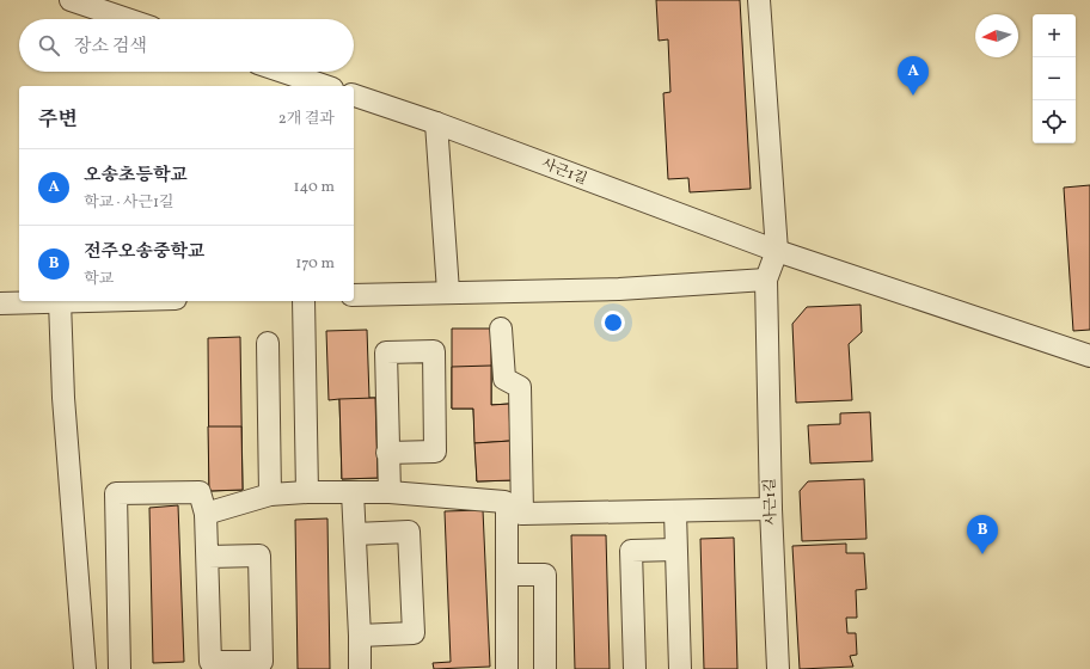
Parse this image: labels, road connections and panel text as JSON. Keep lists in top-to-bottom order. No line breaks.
{"streets":{"street":["사근1길"]},"north":"left","page":{"map_buttons":["+","−"],"search":"장소 검색","pins":["A","B"],"heading":["주변","2개 결과"],"list":[{"mark":"A","name":"오송초등학교","note":"학교 · 사근1길","value":"140 m"},{"mark":"B","name":"전주오송중학교","note":"학교","value":"170 m"}]}}
